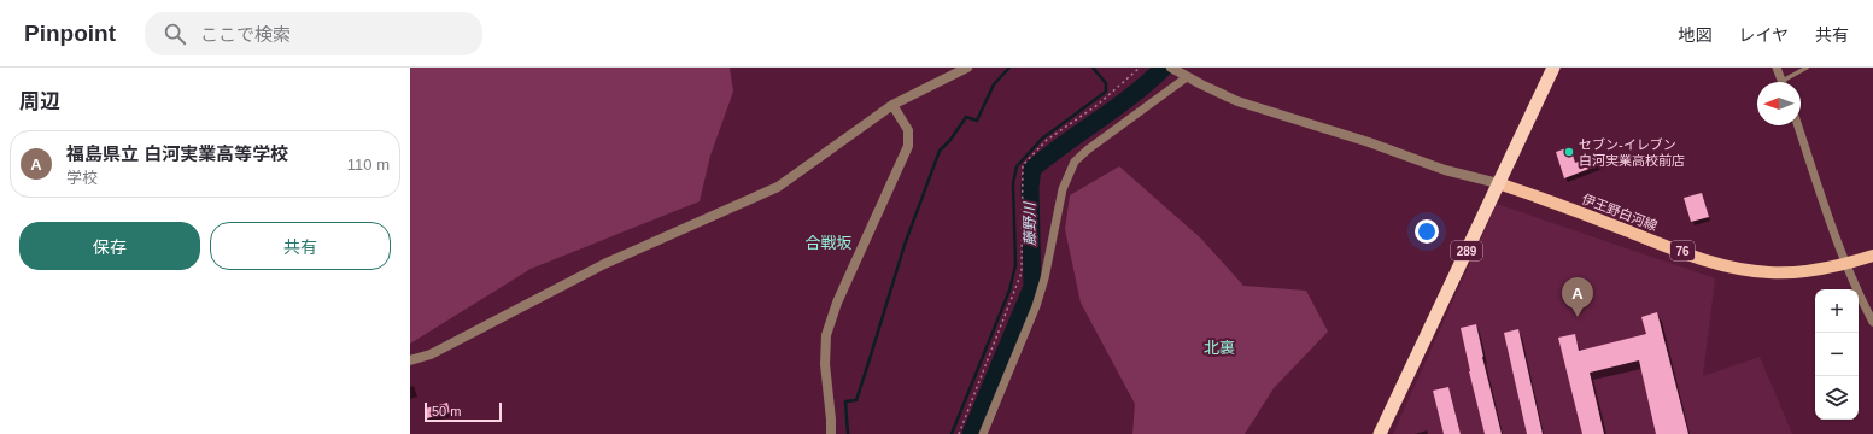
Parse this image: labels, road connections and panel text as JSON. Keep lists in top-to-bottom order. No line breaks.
{"streets":{"highway":["289"],"main road":["伊王野白河線","76"]},"crossings":[["伊王野白河線","289"]],"districts":["合戦坂","北裏"],"water":["藤野川"],"places":["セブン-イレブン 白河実業高校前店"],"scale_bar":"50 m","north":"left","page":{"header":"Pinpoint","search":"ここで検索","nav":["地図","レイヤ","共有"],"heading":"周辺","list":[{"mark":"A","name":"福島県立 白河実業高等学校","note":"学校","value":"110 m"}],"buttons":["保存","共有"],"pins":"A","map_buttons":["+","−"],"scale":"50 m"}}
